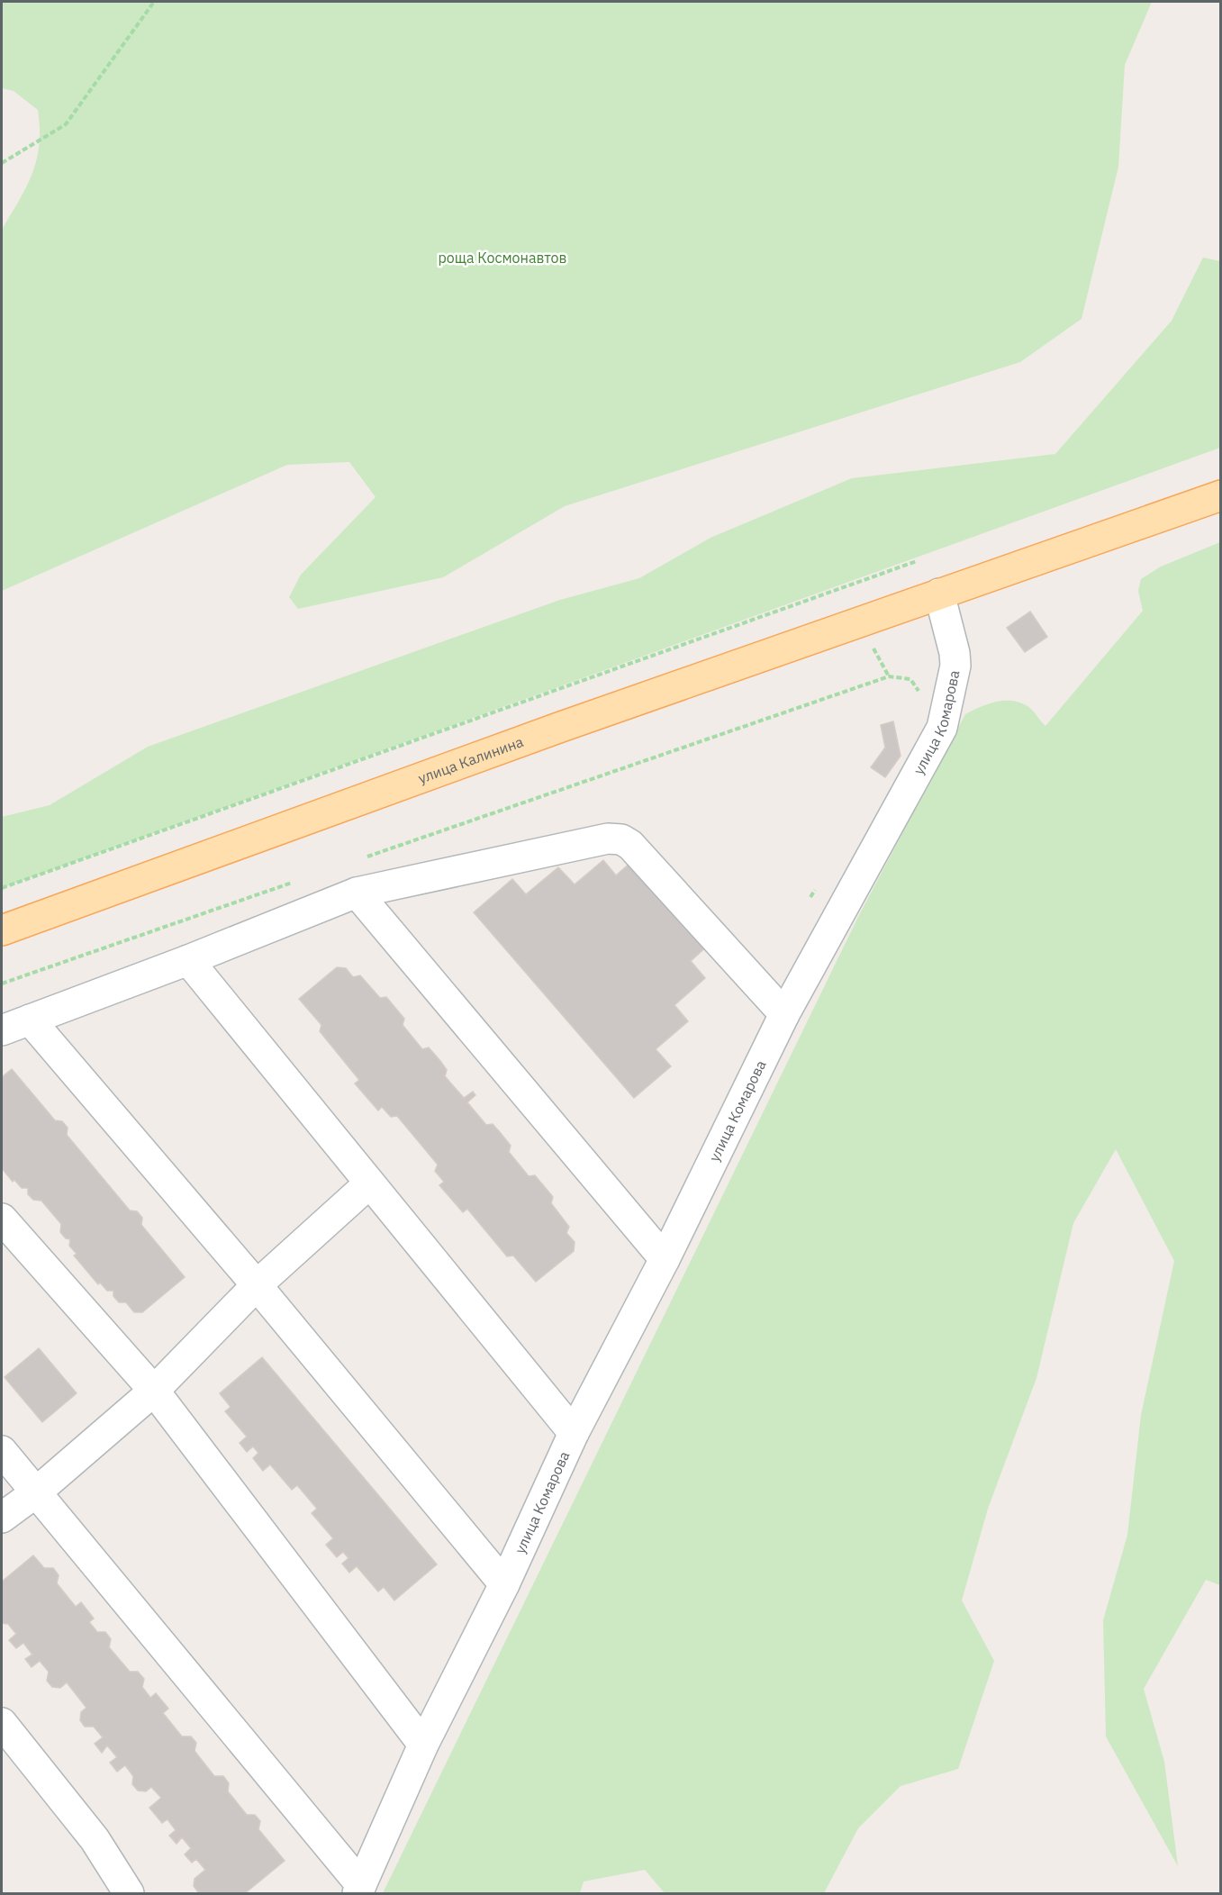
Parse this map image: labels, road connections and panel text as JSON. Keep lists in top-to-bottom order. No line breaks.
{"streets":{"main road":["улица Калинина"],"street":["улица Комарова"]},"crossings":[["улица Комарова","улица Калинина"]],"parks":["роща Космонавтов"]}
